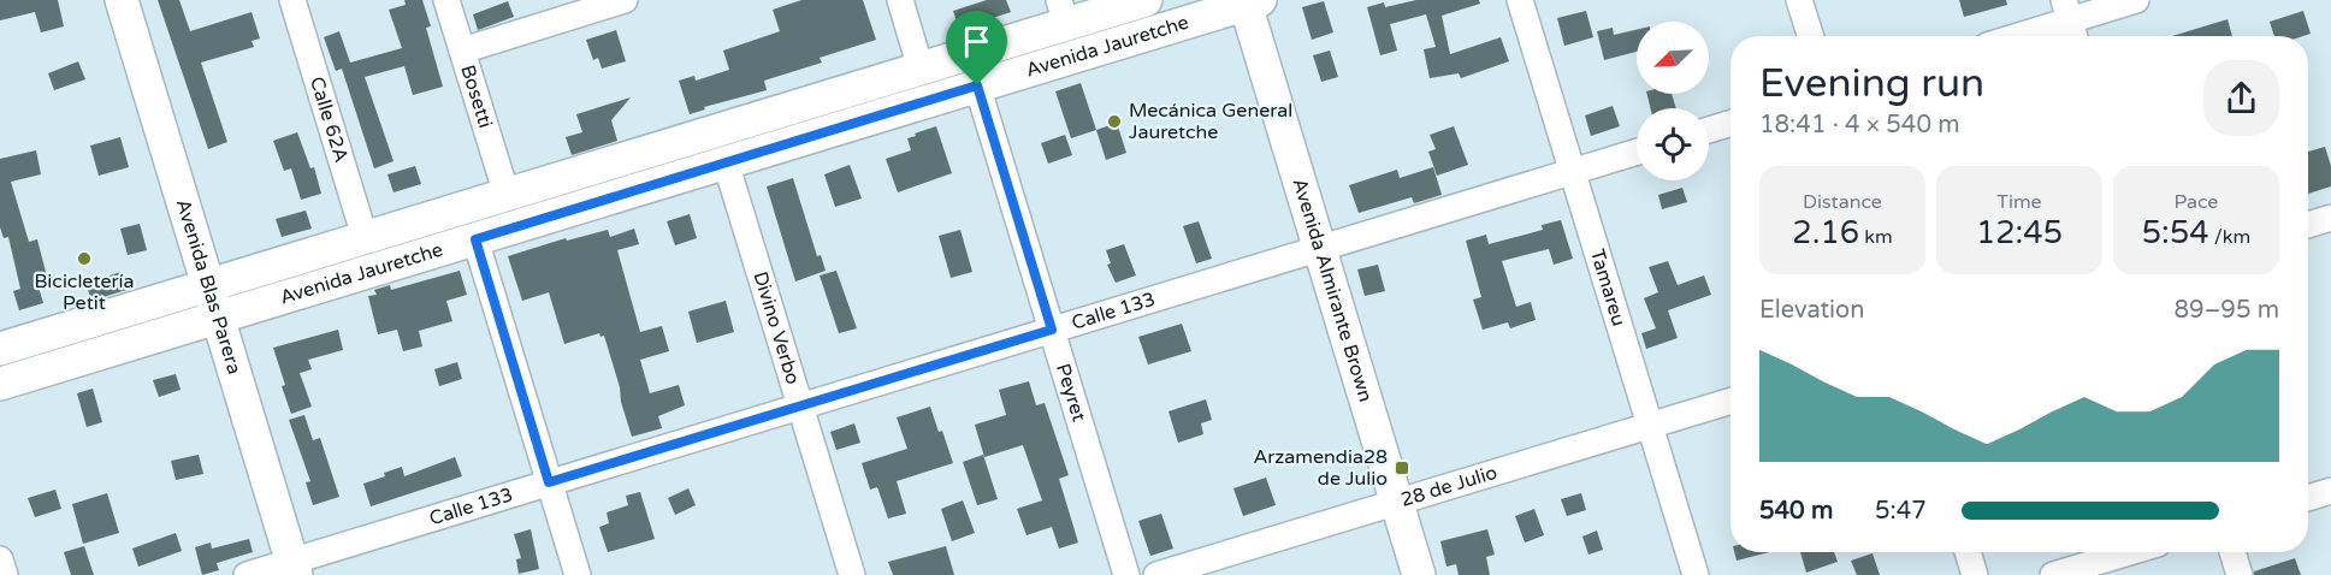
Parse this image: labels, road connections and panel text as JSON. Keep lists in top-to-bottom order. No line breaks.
{"streets":{"main road":["Avenida Jauretche","Avenida Blas Parera","Avenida Almirante Brown"],"street":["Bosetti","Calle 62A","Tamareu","Calle 133","Divino Verbo","Peyret","28 de Julio"]},"crossings":[["Avenida Jauretche","Bosetti"],["Avenida Jauretche","Calle 62A"],["Avenida Jauretche","Avenida Blas Parera"],["Avenida Jauretche","Avenida Almirante Brown"],["Avenida Jauretche","Divino Verbo"],["Avenida Jauretche","Peyret"],["Avenida Blas Parera","Calle 133"],["Tamareu","Calle 133"],["Tamareu","28 de Julio"],["Avenida Almirante Brown","Calle 133"],["Avenida Almirante Brown","28 de Julio"],["Calle 133","Divino Verbo"],["Calle 133","Peyret"]],"places":{"other":["Mecánica General Jauretche","Bicicletería Petit"],"transit":["Arzamendia28 de Julio"]},"north":"bottom left","page":{"heading":["Evening run","18:41 · 4 × 540 m"],"stats":[["Distance","2.16 km"],["Time","12:45"],["Pace","5:54 /km"]],"chart":["Elevation","89–95 m"],"list":[{"name":"540 m","note":"5:47"}]}}
